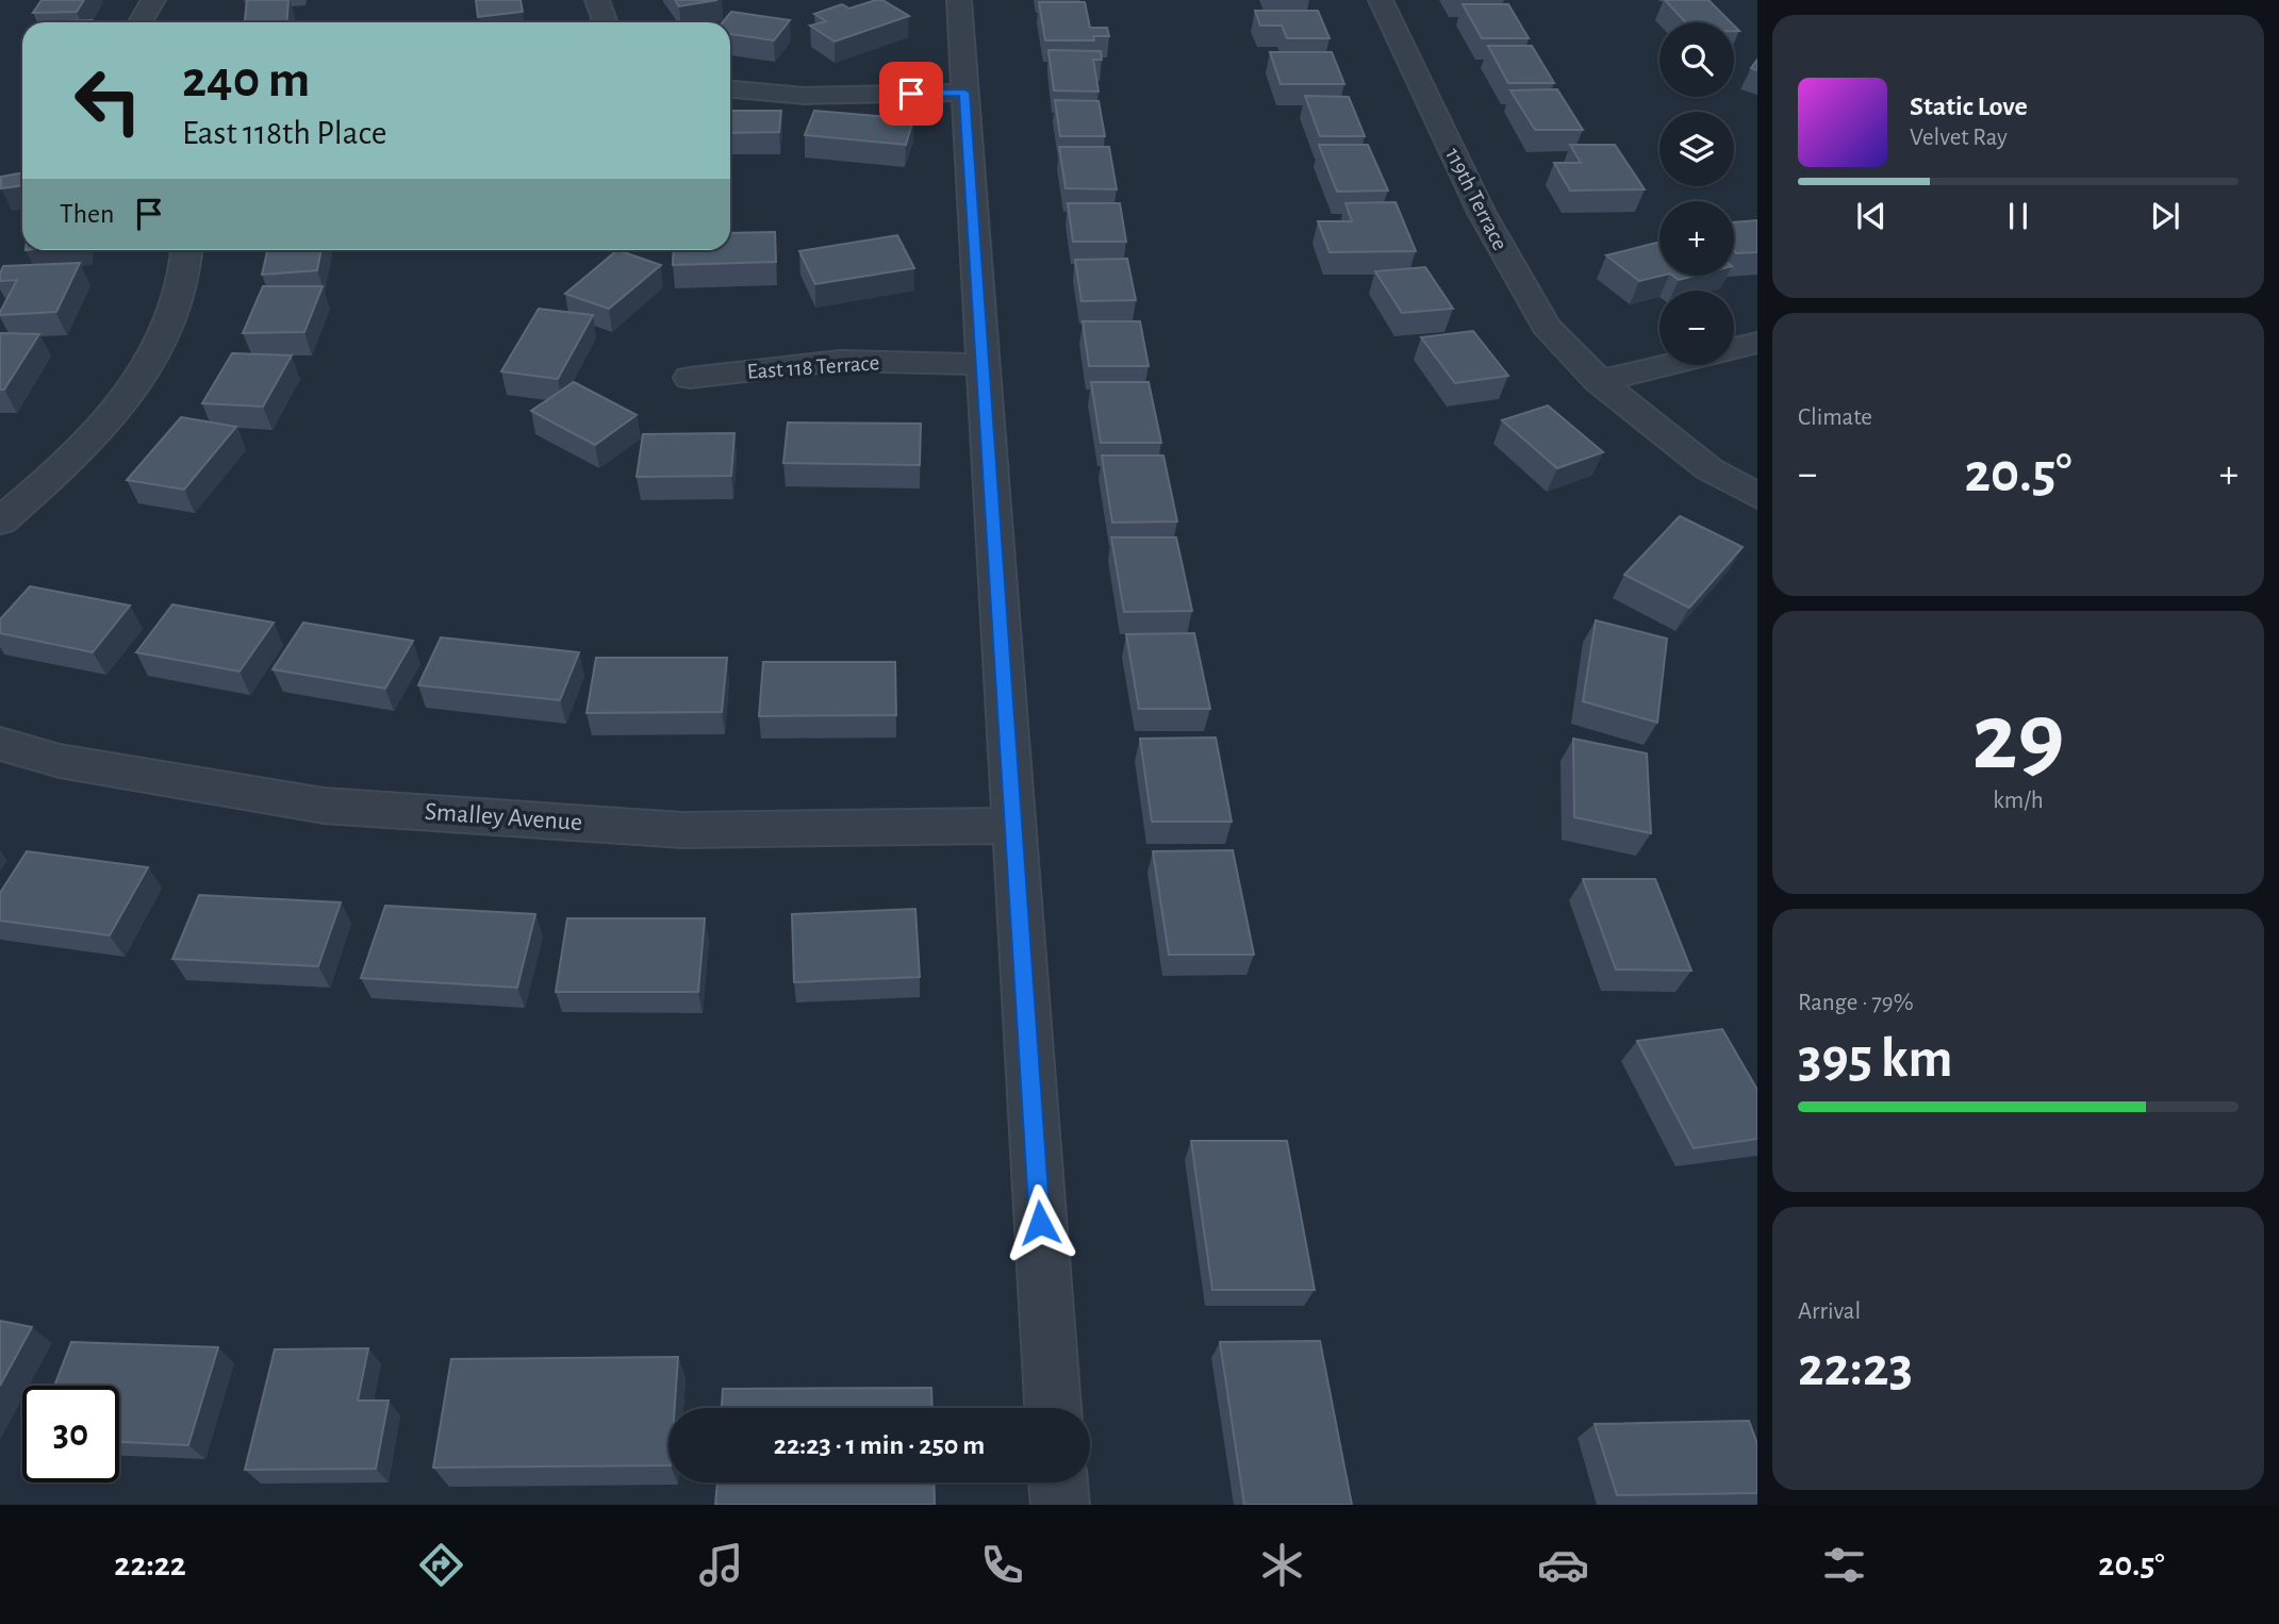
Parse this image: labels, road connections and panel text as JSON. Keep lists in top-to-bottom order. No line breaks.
{"streets":{"street":["119th Terrace","East 118 Terrace","Smalley Avenue"]},"page":{"map_buttons":["+","−"],"turn":["240 m","East 118th Place"],"song":["Static Love","Velvet Ray"],"then":"Then","tile":["Climate",["29","km/h"],["Range · 79%","395 km"],["Arrival","22:23"]],"heat":["−","20.5°","+"],"limit":"30","trip":"22:23 · 1 min · 250 m","tabs":["22:22","20.5°"]}}
